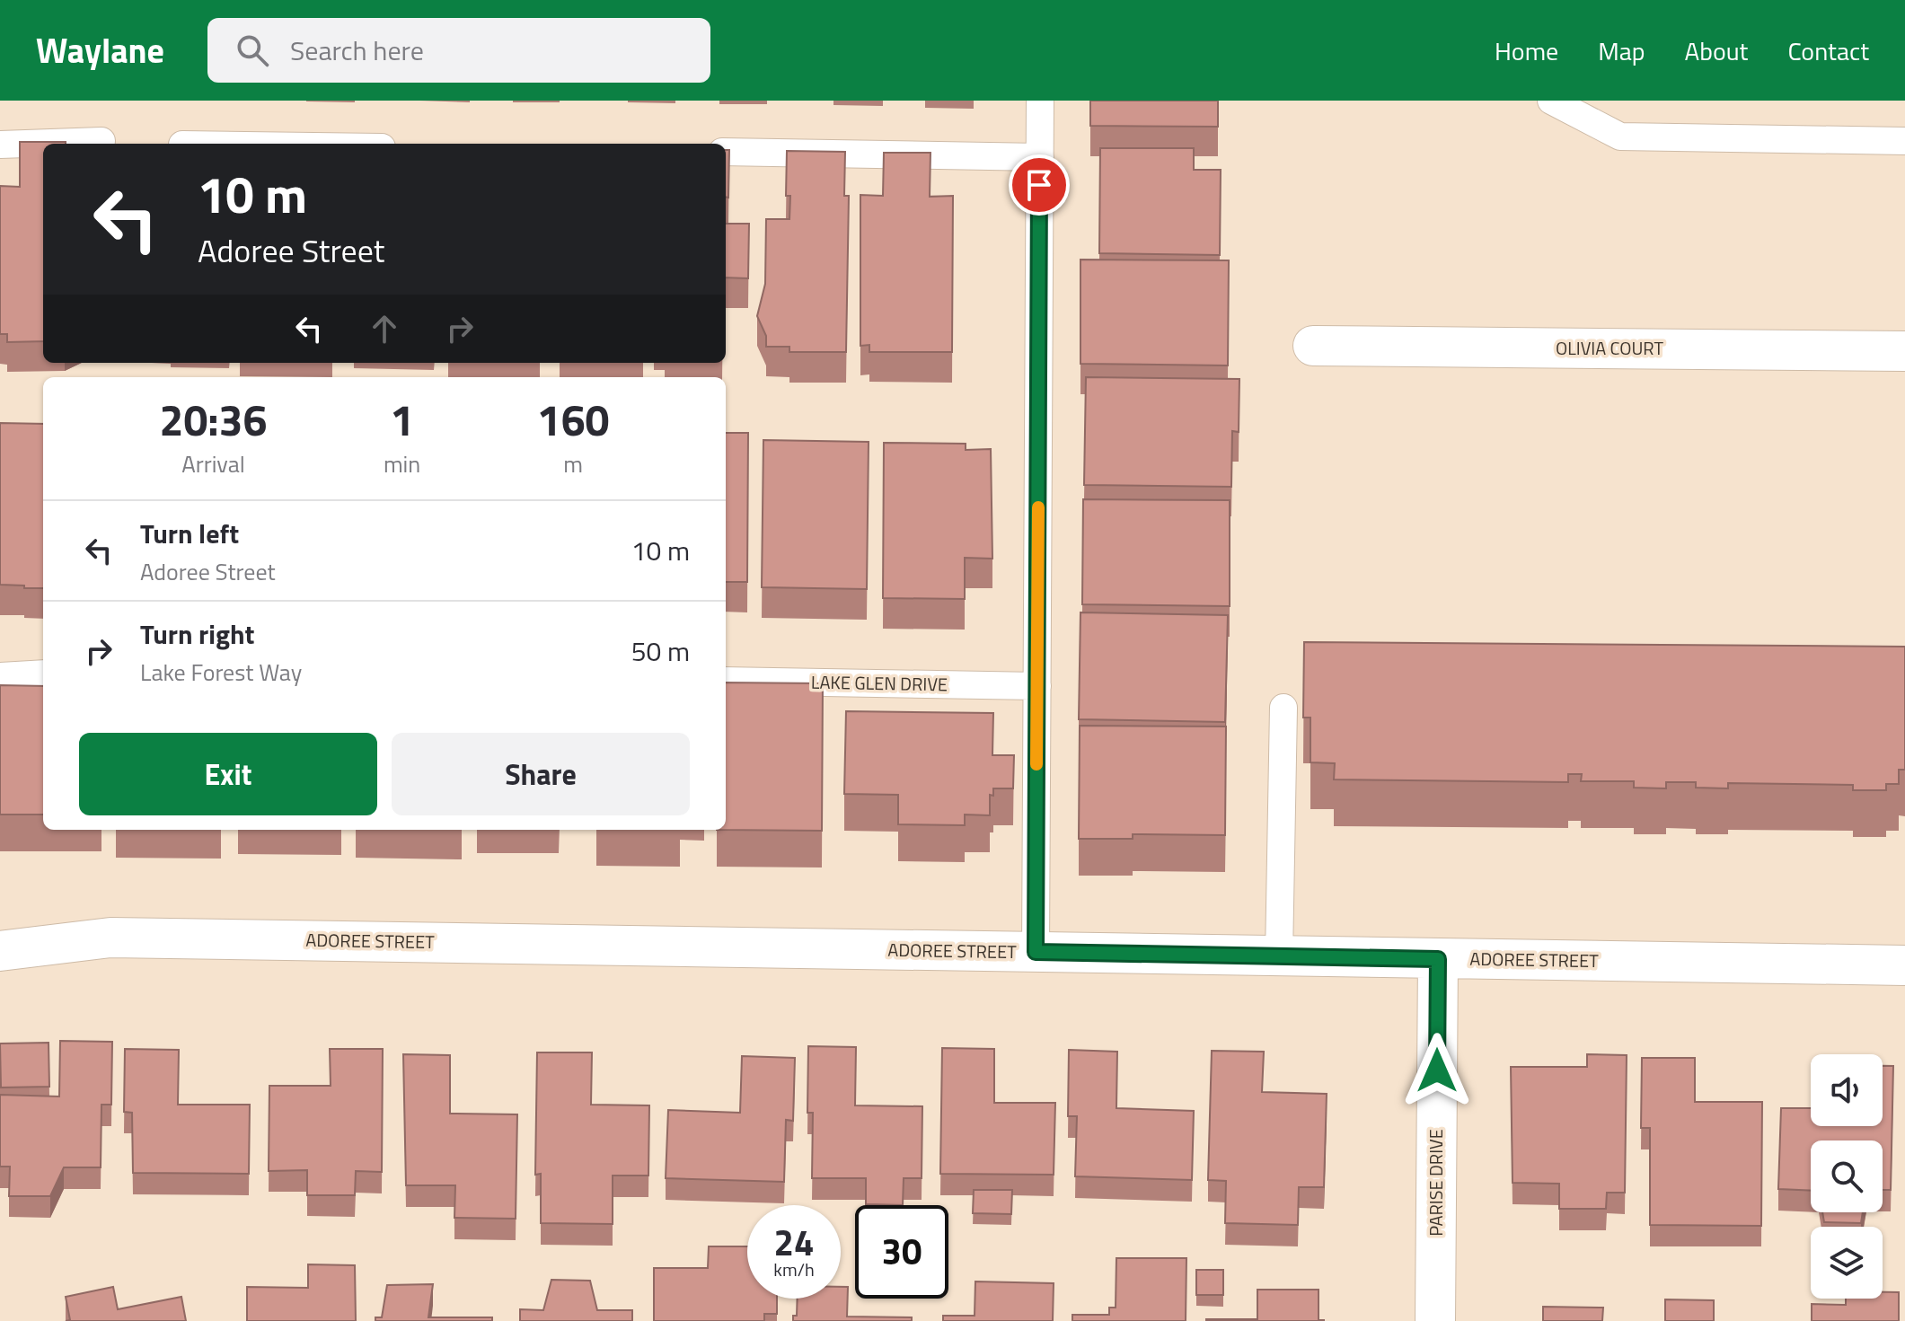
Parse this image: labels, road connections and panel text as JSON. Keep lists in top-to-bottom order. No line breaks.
{"streets":{"street":["OLIVIA COURT","ADOREE STREET","PARISE DRIVE"],"lane":["LAKE GLEN DRIVE"]},"crossings":[["ADOREE STREET","PARISE DRIVE"]],"page":{"header":"Waylane","search":"Search here","nav":["Home","Map","About","Contact"],"turn":["10 m","Adoree Street"],"eta":["20:36","Arrival","1","min","160","m"],"list":[{"name":"Turn left","note":"Adoree Street","value":"10 m"},{"name":"Turn right","note":"Lake Forest Way","value":"50 m"}],"buttons":["Exit","Share"],"speed":"24 km/h","limit":"30"}}
